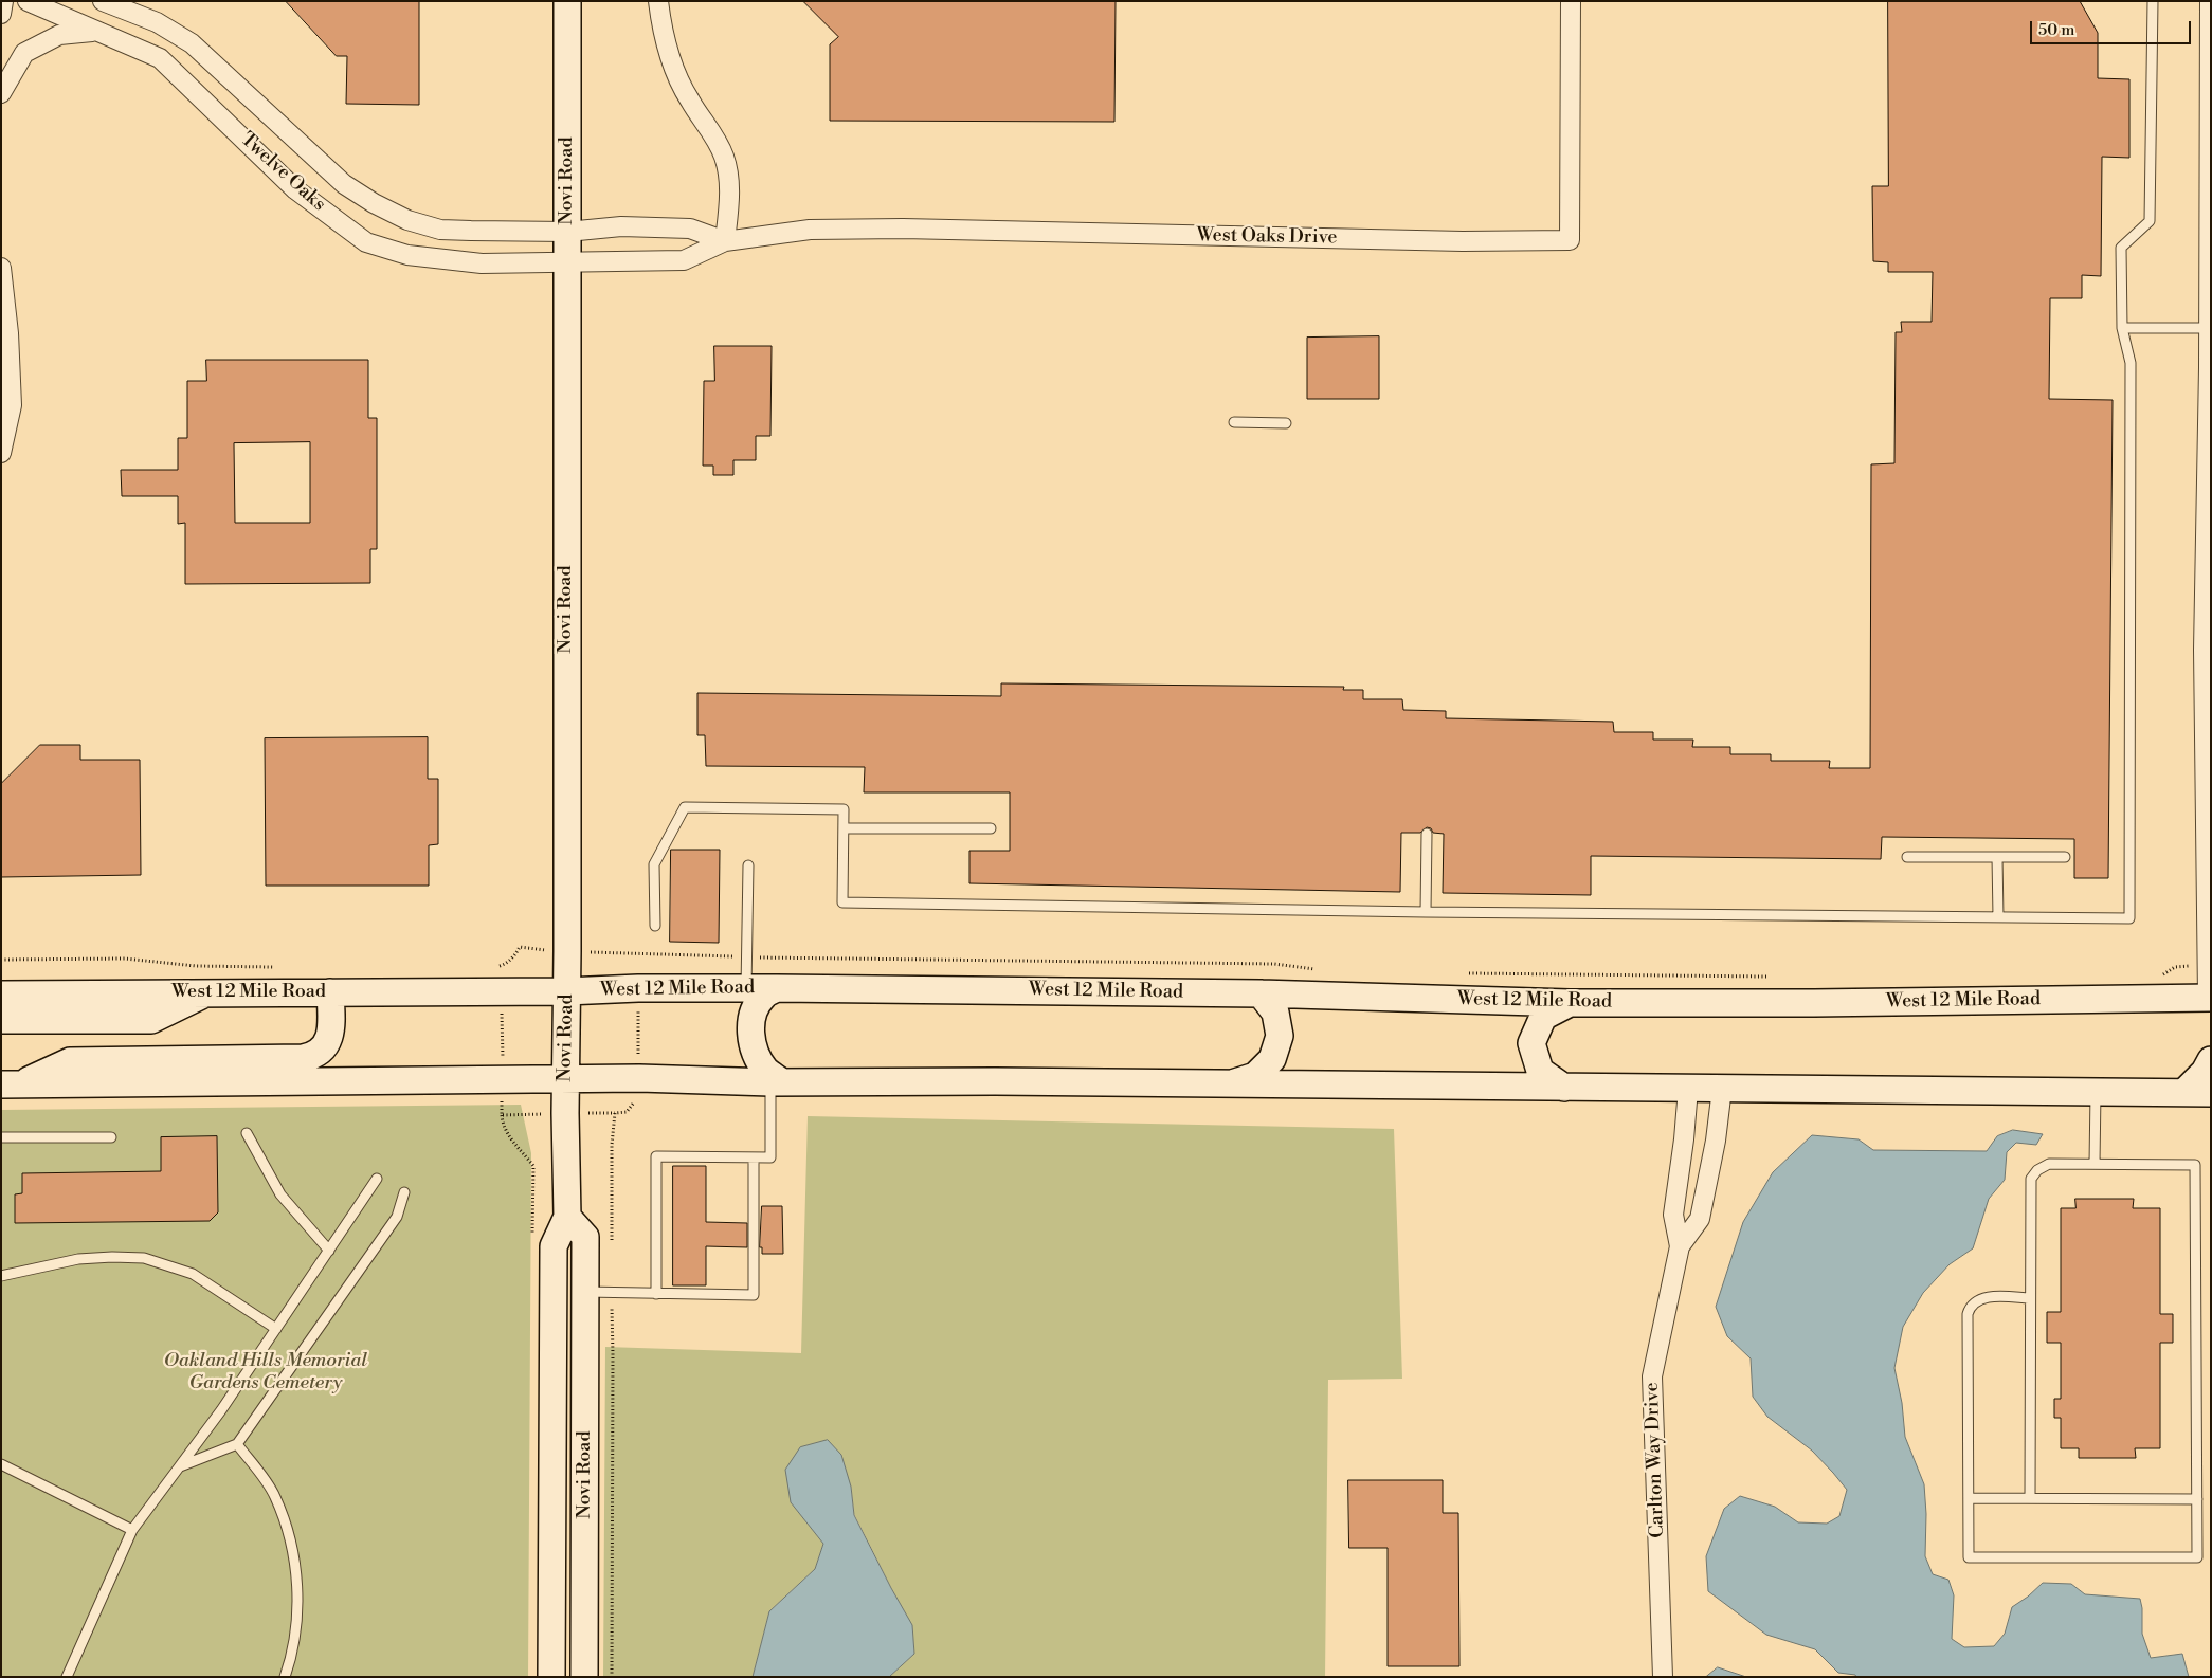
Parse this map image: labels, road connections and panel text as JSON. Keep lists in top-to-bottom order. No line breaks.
{"streets":{"main road":["Novi Road","West 12 Mile Road"],"street":["Twelve Oaks","West Oaks Drive","Carlton Way Drive"]},"crossings":[["Twelve Oaks","Novi Road"],["Twelve Oaks","West Oaks Drive"],["Novi Road","West Oaks Drive"],["Novi Road","West 12 Mile Road"]],"parks":["Oakland Hills Memorial Gardens Cemetery"],"scale_bar":"50 m"}
